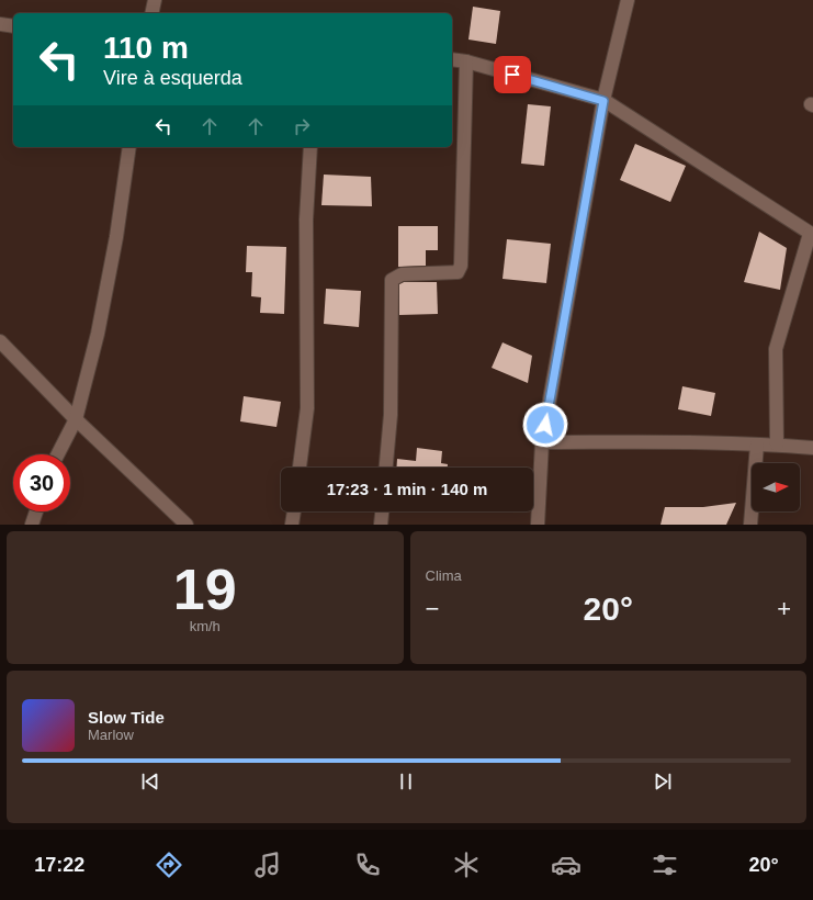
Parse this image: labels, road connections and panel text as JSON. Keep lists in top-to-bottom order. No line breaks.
{"north":"right","page":{"turn":["110 m","Vire à esquerda"],"limit":"30","trip":"17:23 · 1 min · 140 m","tile":[["19","km/h"],"Clima"],"heat":["−","20°","+"],"song":["Slow Tide","Marlow"],"tabs":["17:22","20°"]}}
